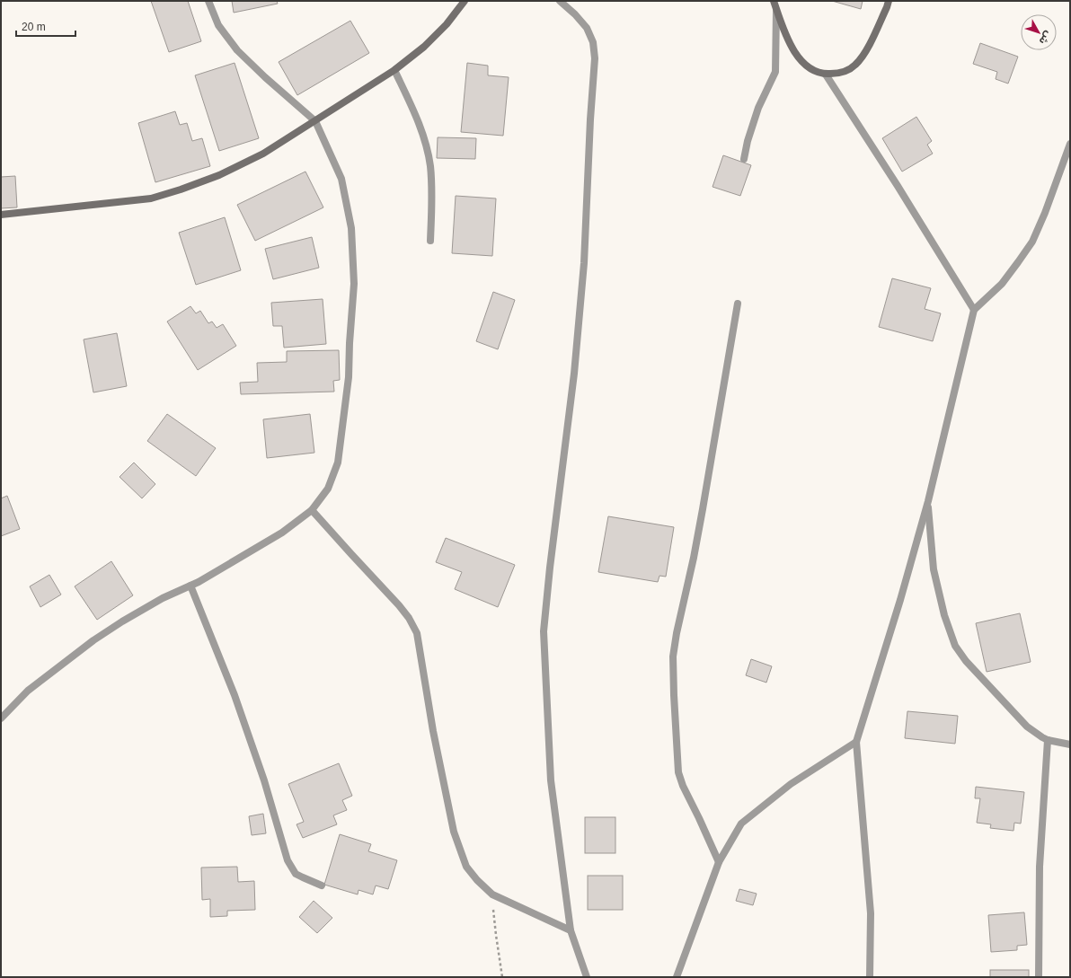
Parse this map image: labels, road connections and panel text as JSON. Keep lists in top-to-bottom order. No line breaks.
{"scale_bar":"20 m","north":"bottom right"}
